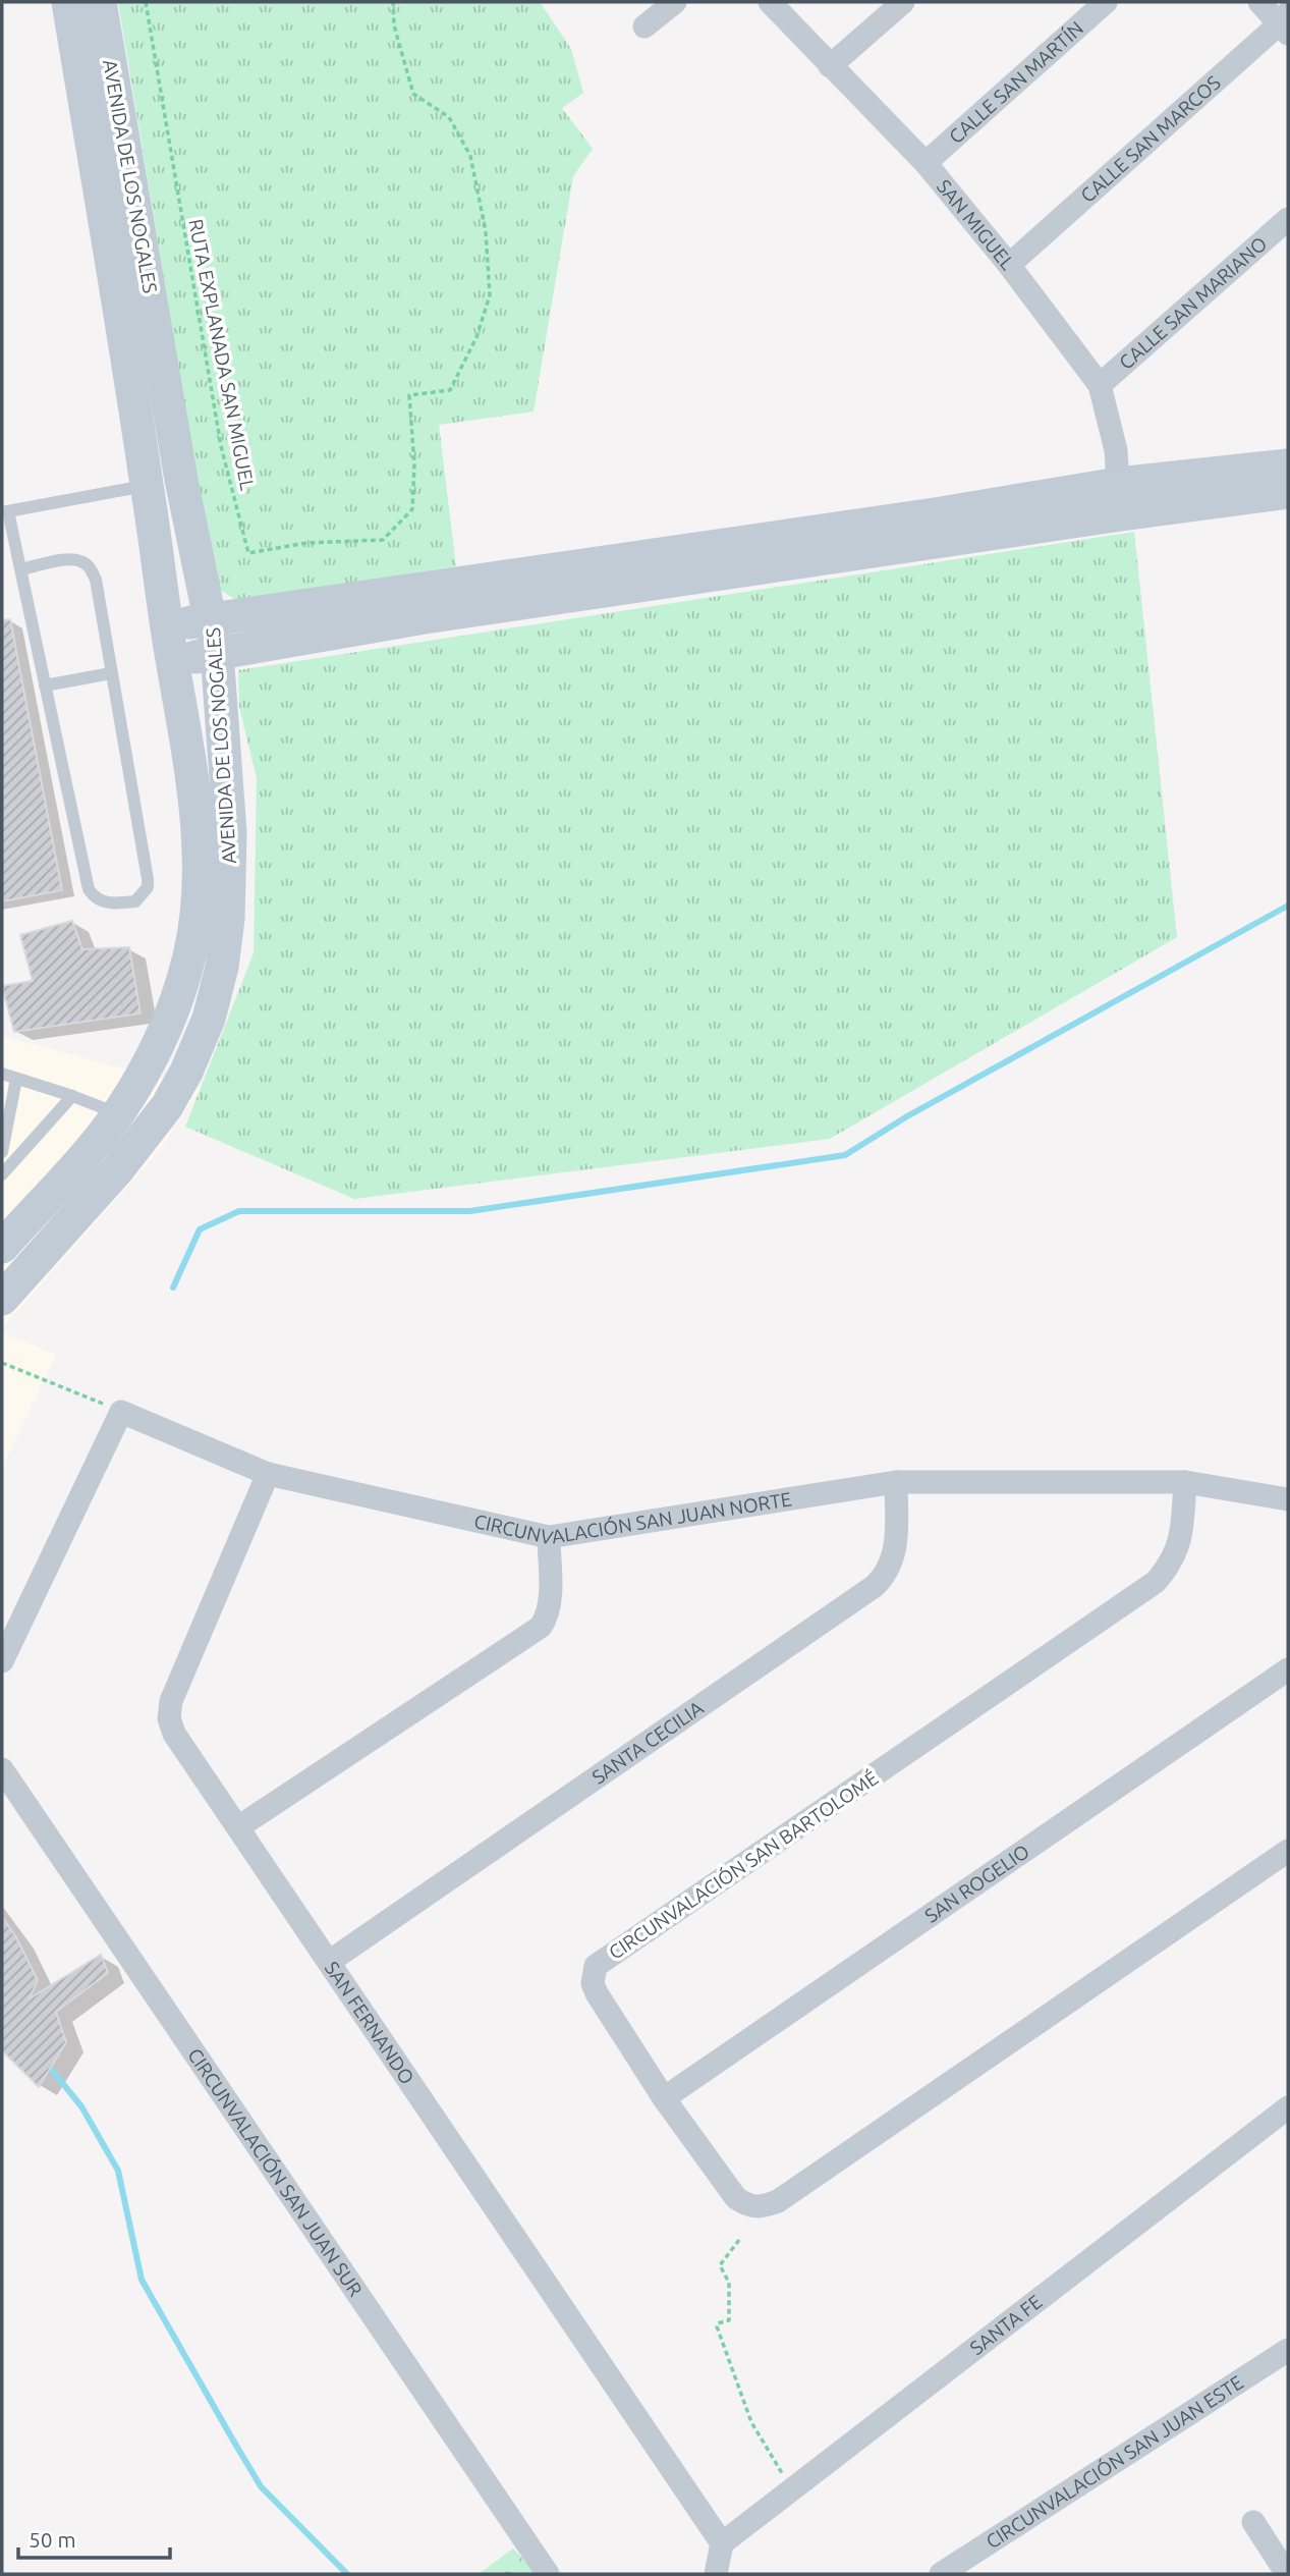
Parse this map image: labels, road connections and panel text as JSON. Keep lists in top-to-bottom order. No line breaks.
{"streets":{"main road":["AVENIDA DE LOS NOGALES"],"street":["CALLE SAN MARTÍN","CALLE SAN MARCOS","SAN MIGUEL","CALLE SAN MARIANO","CIRCUNVALACIÓN SAN JUAN NORTE","SANTA CECILIA","CIRCUNVALACIÓN SAN BARTOLOMÉ","SAN ROGELIO","SAN FERNANDO","CIRCUNVALACIÓN SAN JUAN SUR","SANTA FE","CIRCUNVALACIÓN SAN JUAN ESTE"],"path":["RUTA EXPLANADA SAN MIGUEL"]},"crossings":[["CALLE SAN MARTÍN","SAN MIGUEL"],["CALLE SAN MARCOS","SAN MIGUEL"],["SAN MIGUEL","CALLE SAN MARIANO"],["CIRCUNVALACIÓN SAN JUAN NORTE","SANTA CECILIA"],["CIRCUNVALACIÓN SAN JUAN NORTE","CIRCUNVALACIÓN SAN BARTOLOMÉ"],["CIRCUNVALACIÓN SAN JUAN NORTE","SAN FERNANDO"],["SANTA CECILIA","SAN FERNANDO"],["CIRCUNVALACIÓN SAN BARTOLOMÉ","SAN ROGELIO"],["SAN FERNANDO","SANTA FE"]],"scale_bar":"50 m"}
